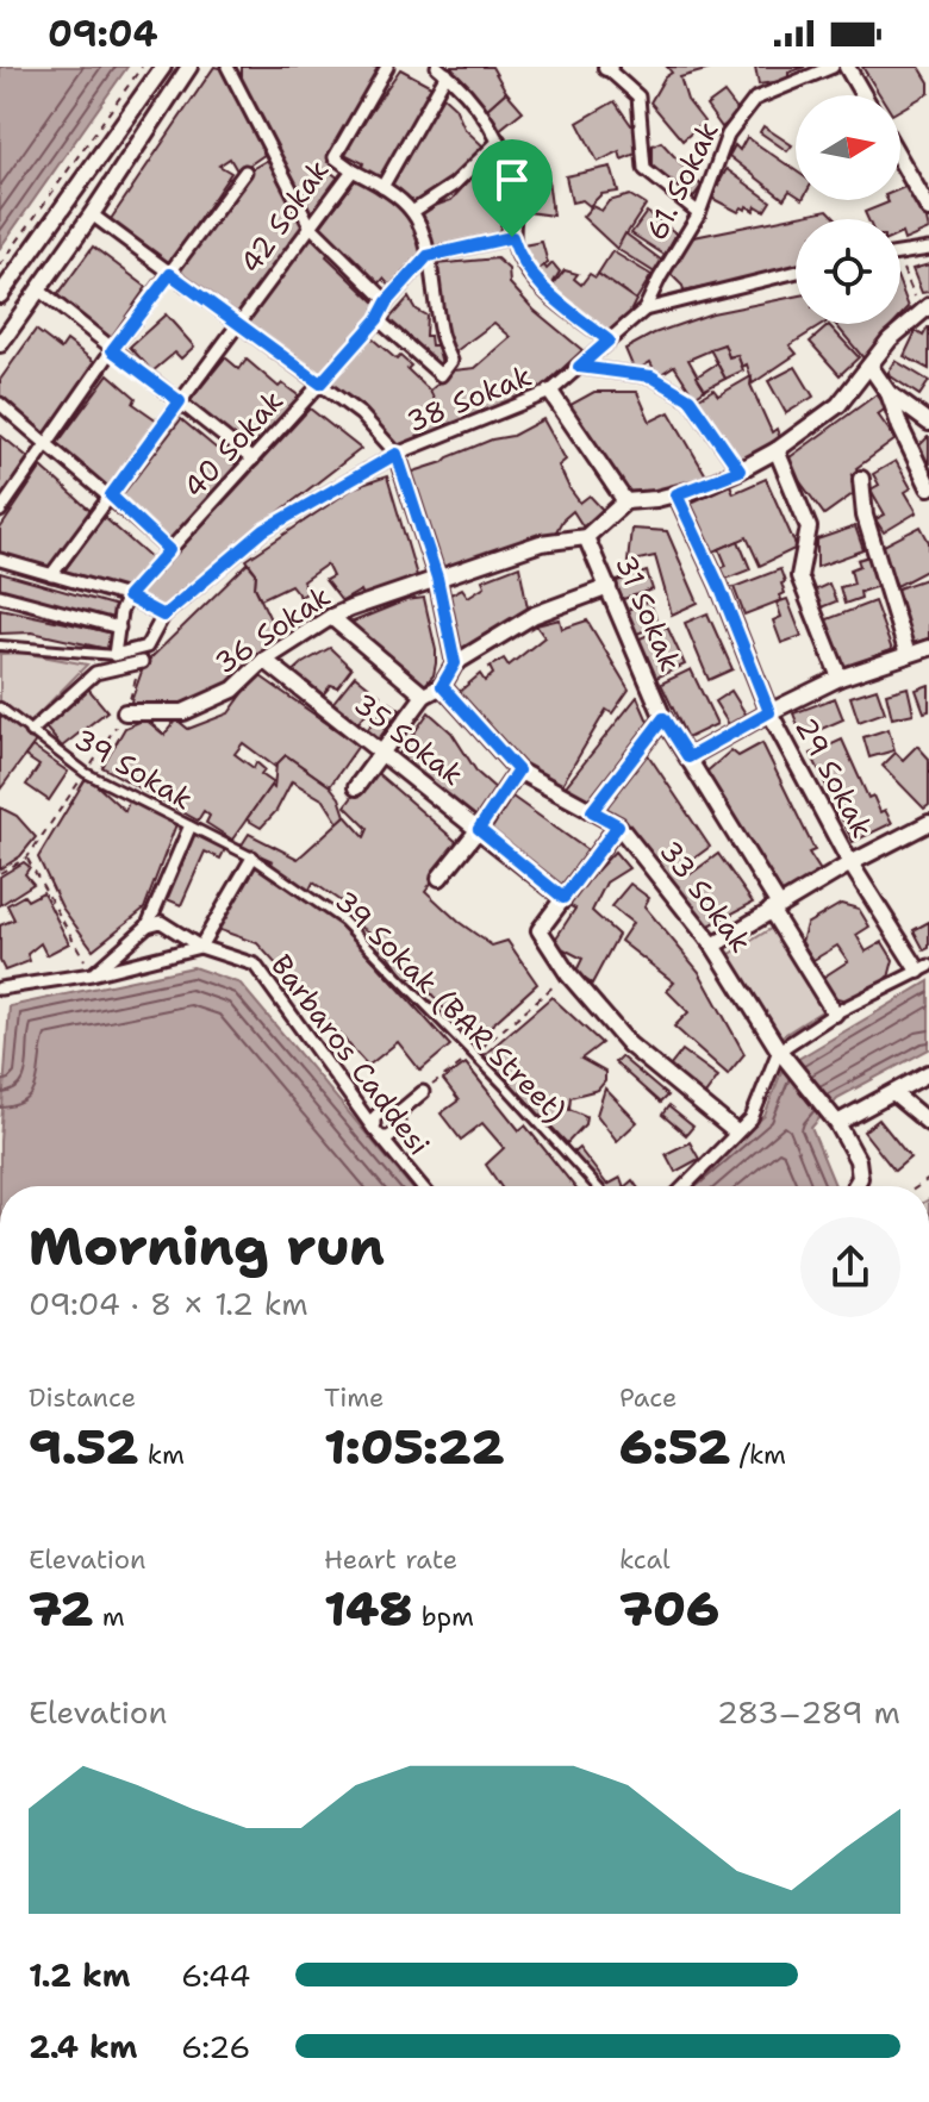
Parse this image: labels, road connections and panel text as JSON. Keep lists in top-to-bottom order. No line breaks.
{"streets":{"street":["61. Sokak","42 Sokak","38 Sokak","40 Sokak","31 Sokak","36 Sokak","35 Sokak","29 Sokak","33 Sokak","Barbaros Caddesi"],"lane":["39 Sokak","39 Sokak (BAR Street)"]},"crossings":[["61. Sokak","38 Sokak"],["31 Sokak","36 Sokak"],["36 Sokak","35 Sokak"],["39 Sokak","39 Sokak (BAR Street)"]],"north":"right","page":{"status":"09:04","heading":["Morning run","09:04 · 8 × 1.2 km"],"stats":[["Distance","9.52 km"],["Time","1:05:22"],["Pace","6:52 /km"],["Elevation","72 m"],["Heart rate","148 bpm"],["kcal","706"]],"chart":["Elevation","283–289 m"],"list":[{"name":"1.2 km","note":"6:44"},{"name":"2.4 km","note":"6:26"}]}}
